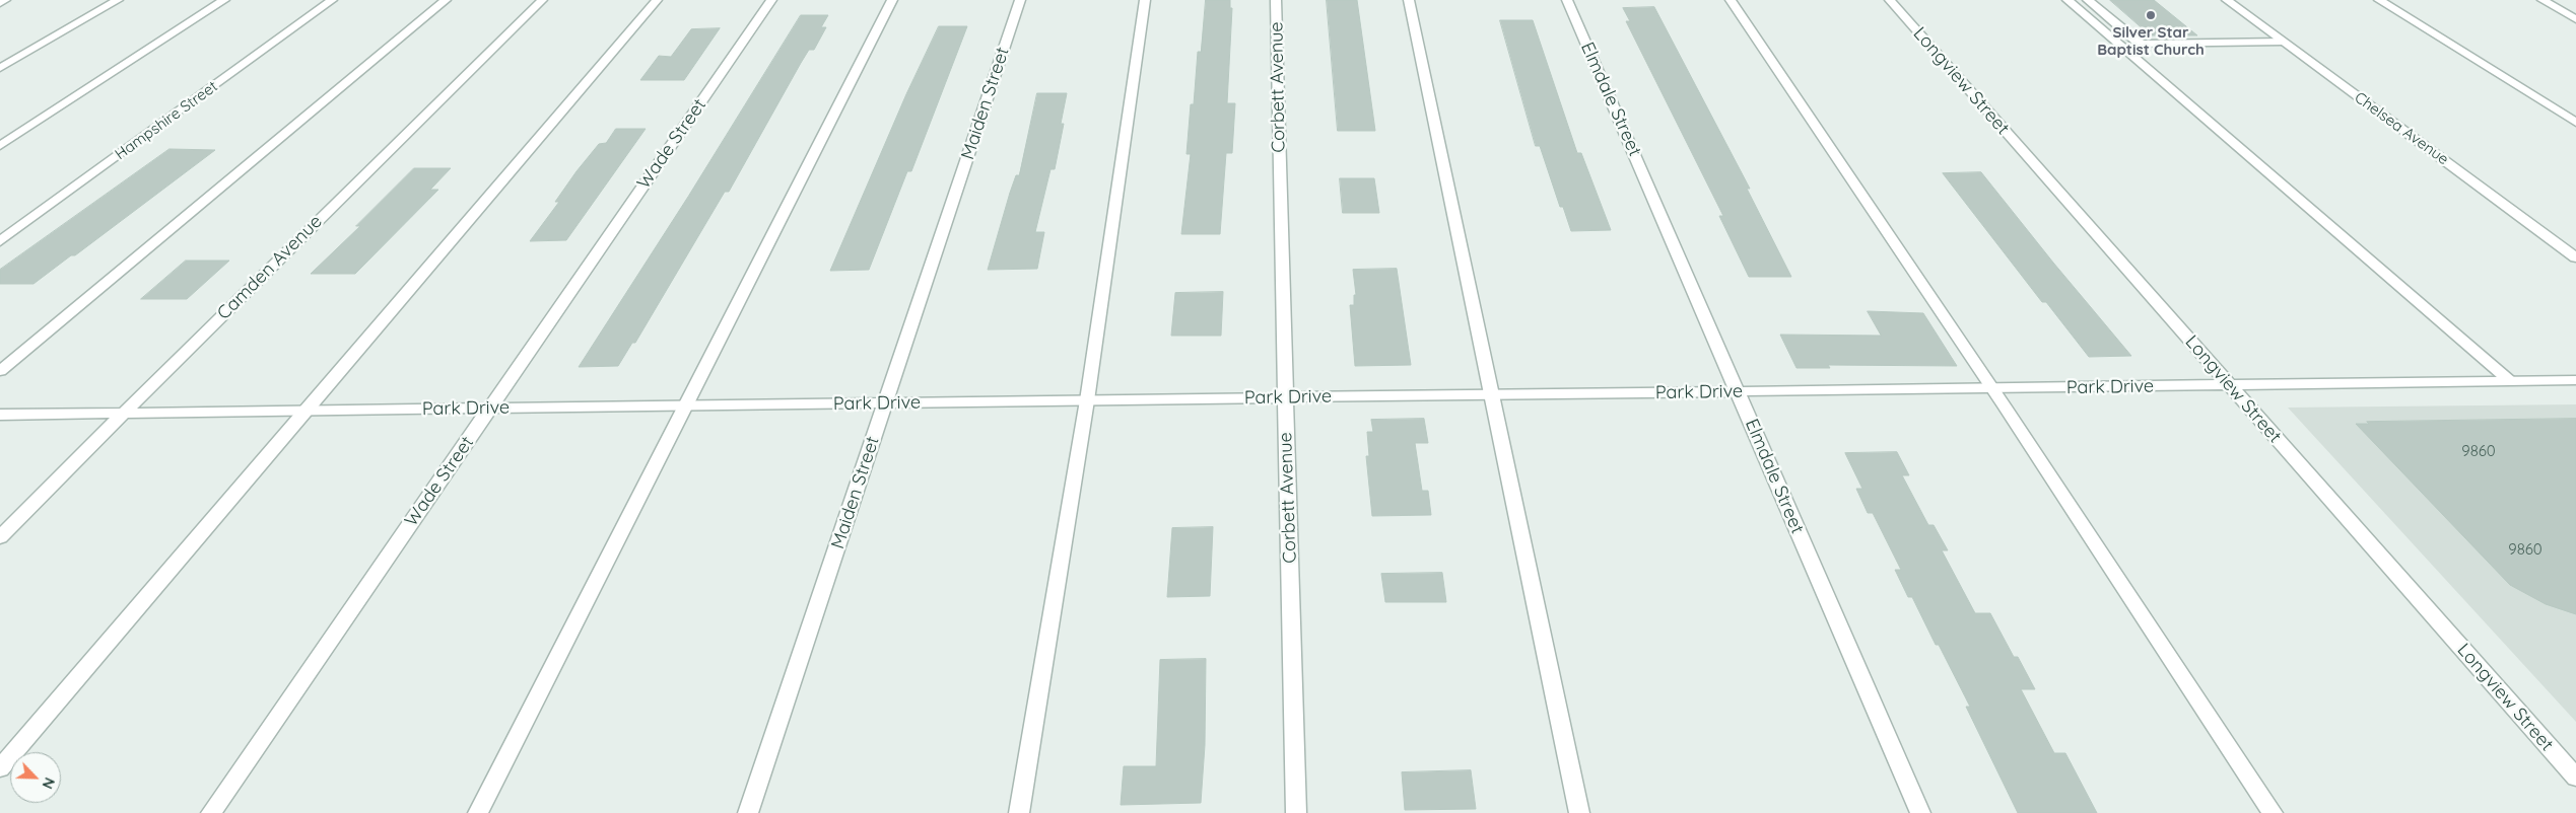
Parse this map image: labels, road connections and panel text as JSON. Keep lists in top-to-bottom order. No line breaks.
{"streets":{"street":["Longview Street","Corbett Avenue","Elmdale Street","Maiden Street","Hampshire Street","Chelsea Avenue","Wade Street","Camden Avenue","Park Drive"]},"crossings":[["Longview Street","Park Drive"],["Corbett Avenue","Park Drive"],["Elmdale Street","Park Drive"],["Maiden Street","Park Drive"],["Wade Street","Park Drive"],["Camden Avenue","Park Drive"]],"places":["Silver Star Baptist Church"],"house_numbers":["9860","9860"],"north":"bottom right"}
